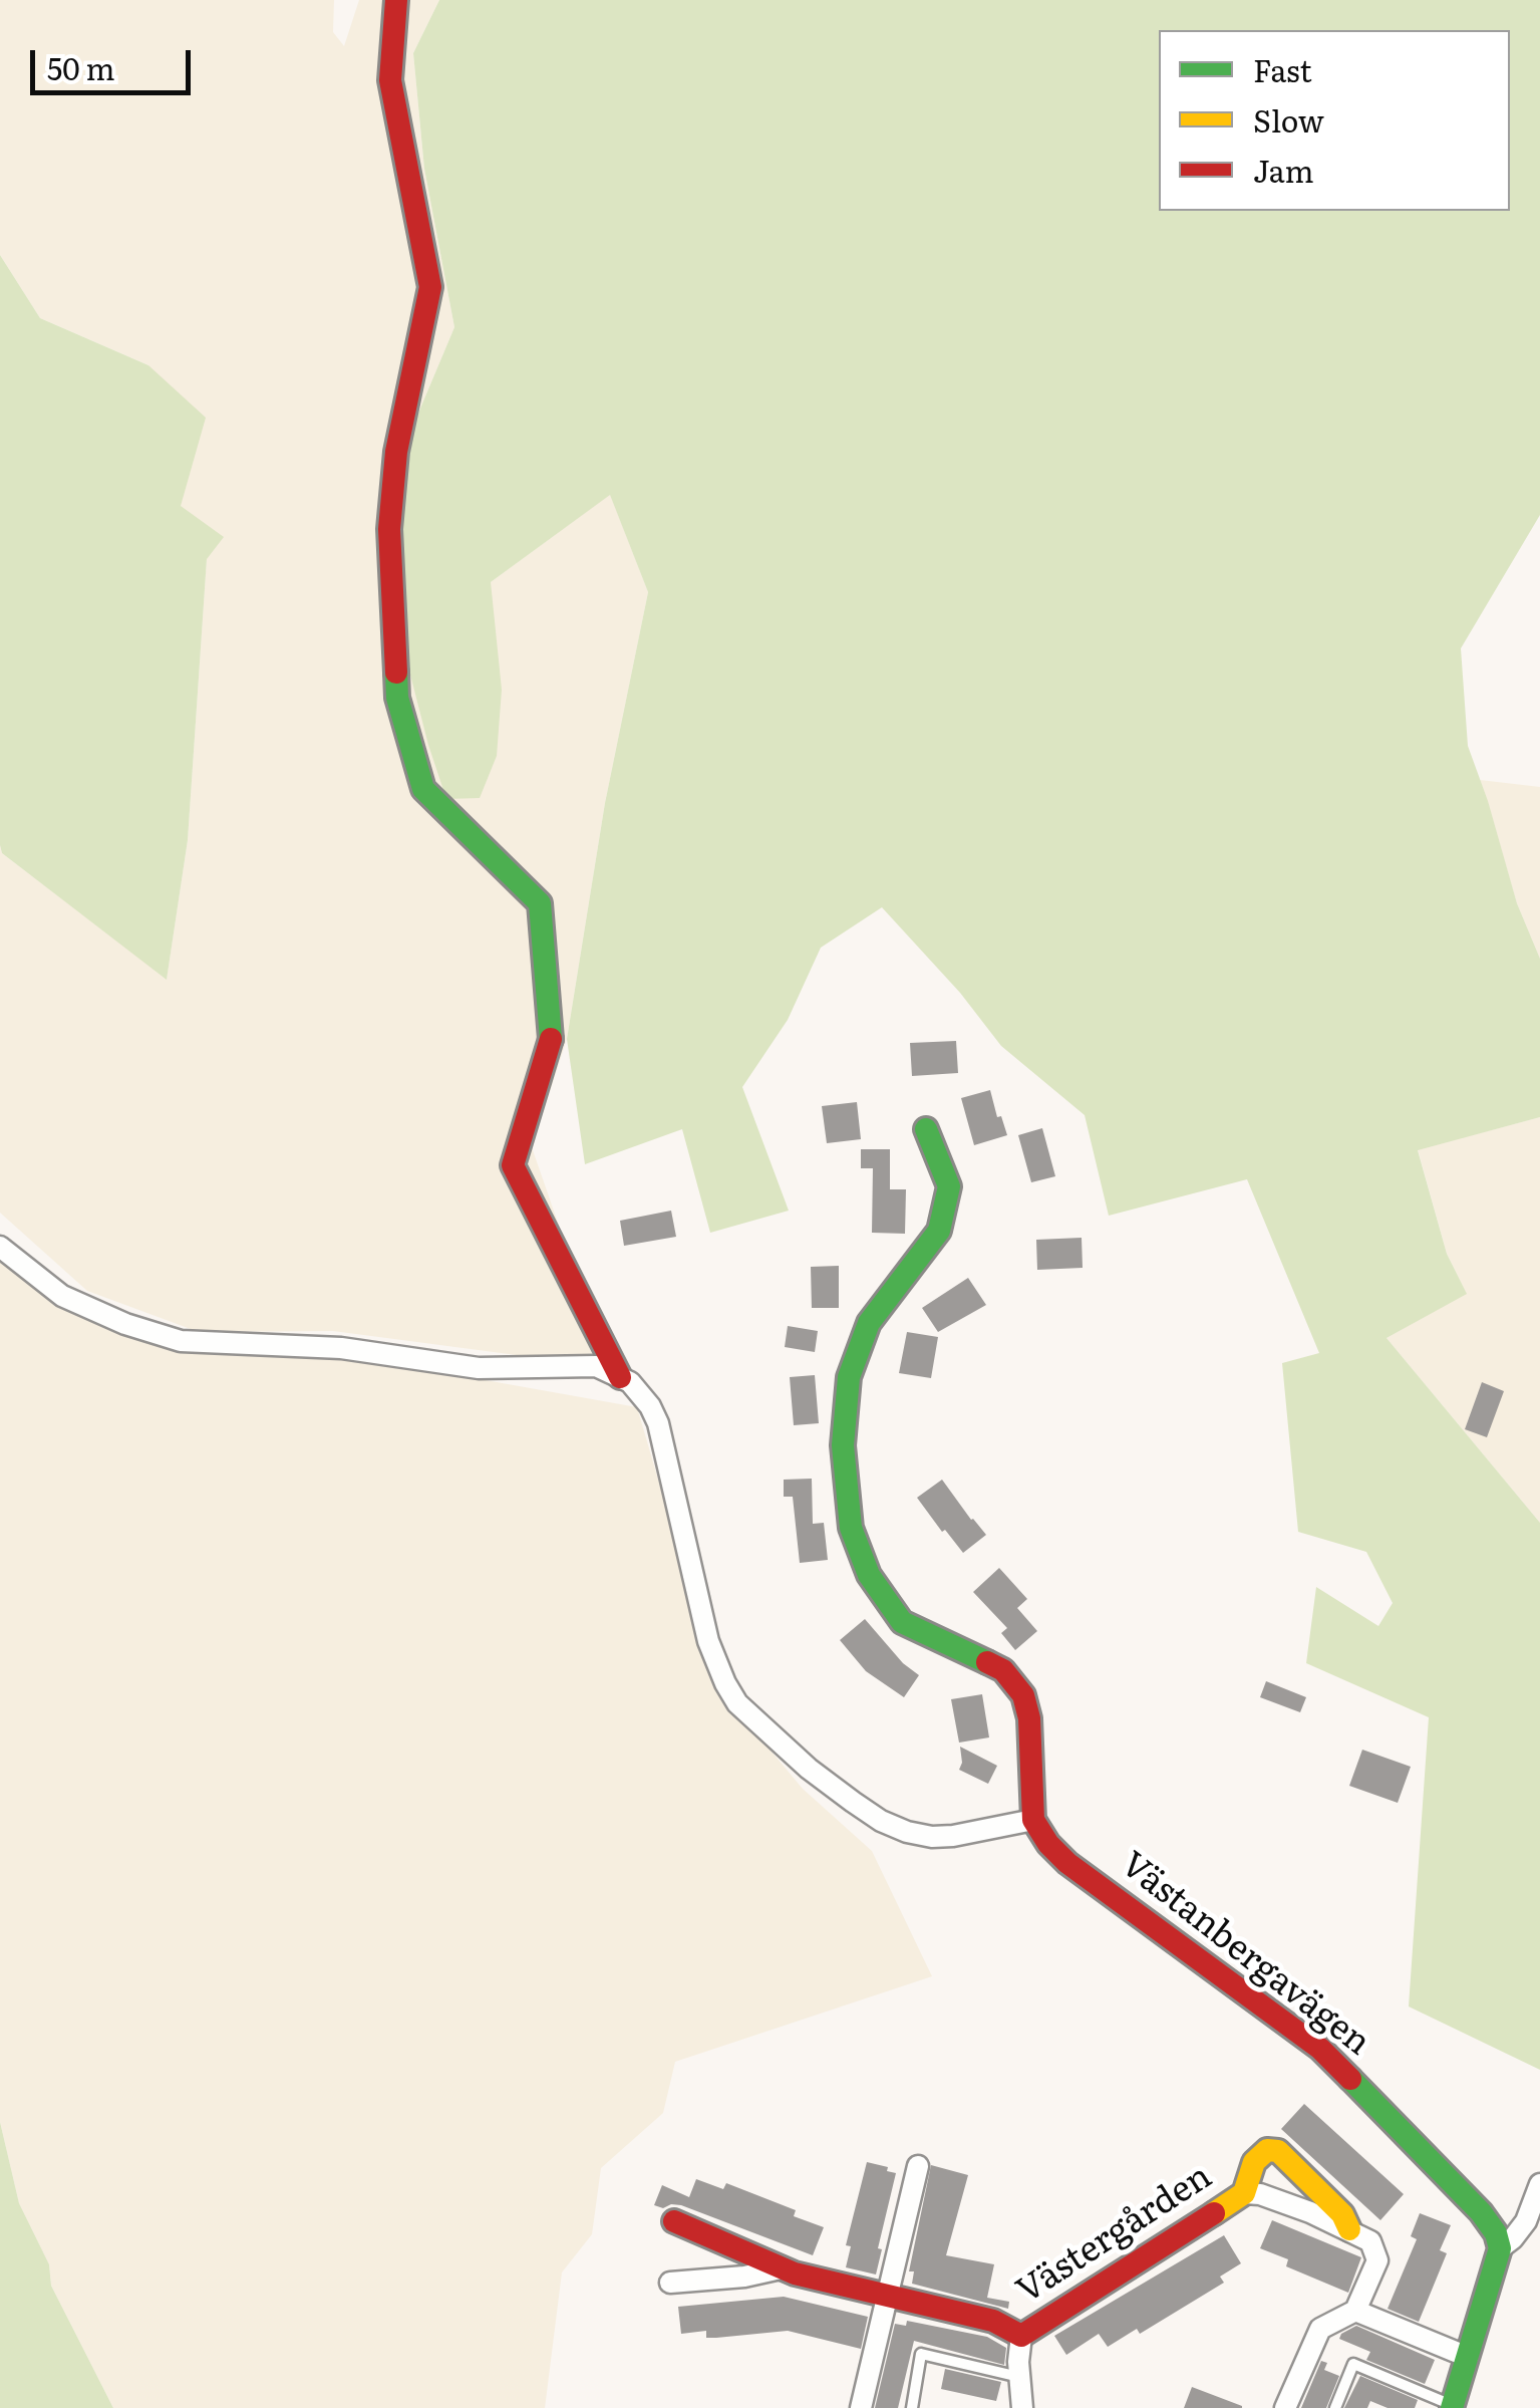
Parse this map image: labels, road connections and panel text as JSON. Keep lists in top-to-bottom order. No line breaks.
{"streets":{"street":["Västanbergavägen","Västergården"]},"legend":["Fast","Slow","Jam"],"scale_bar":"50 m"}
